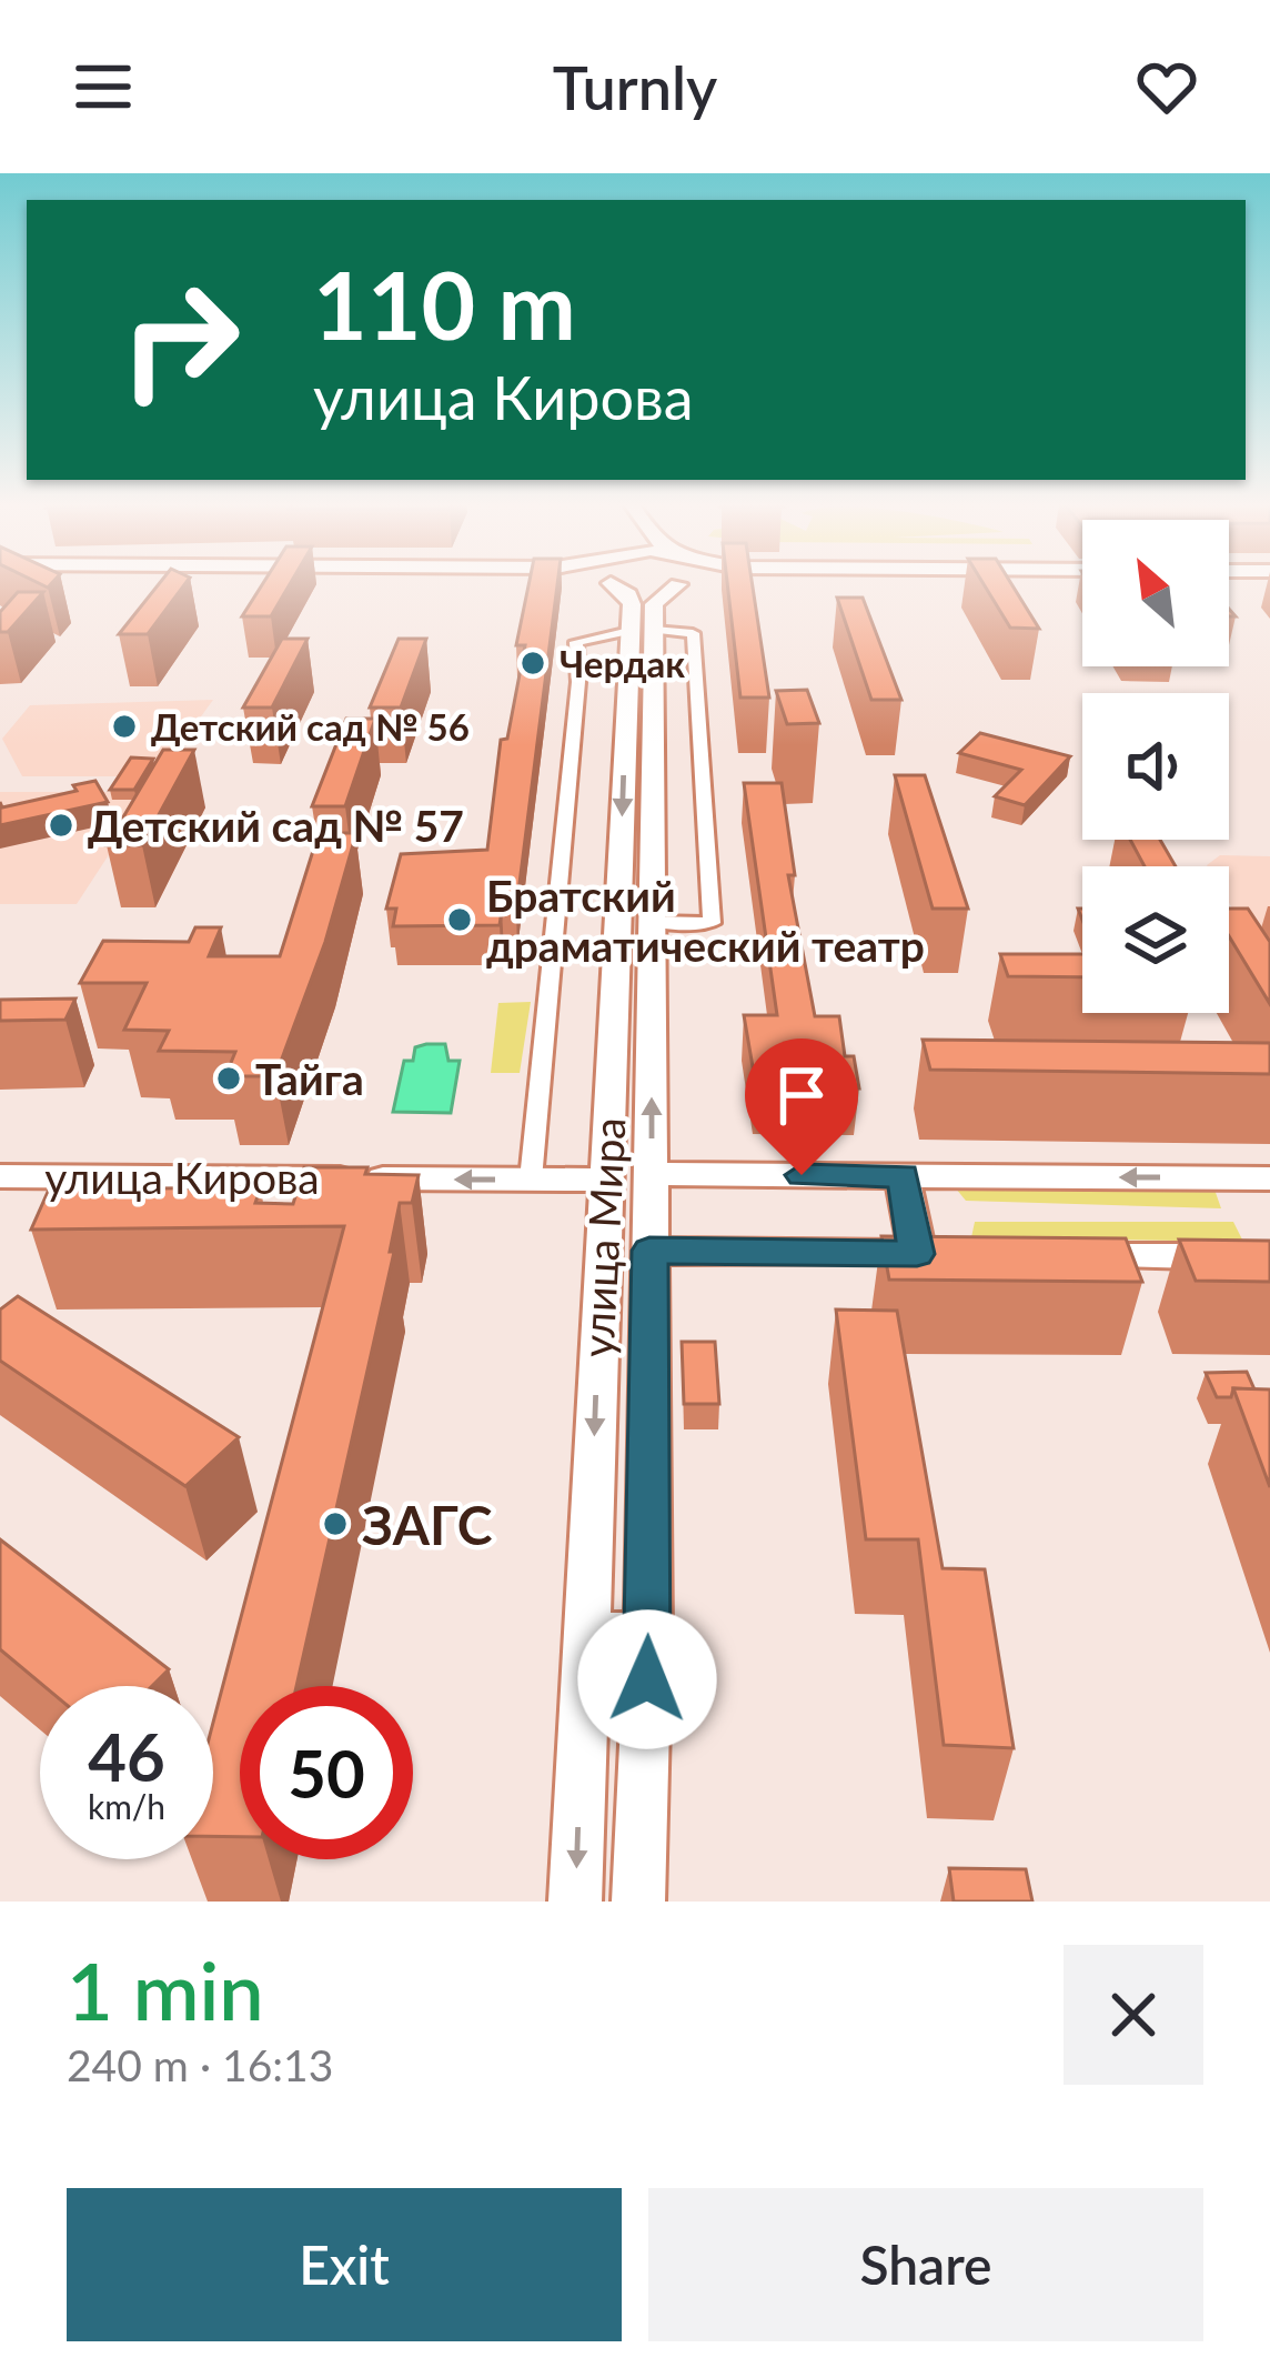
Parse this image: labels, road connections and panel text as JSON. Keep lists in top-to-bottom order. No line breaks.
{"streets":{"main road":["улица Кирова","улица Мира"]},"crossings":[["улица Кирова","улица Мира"]],"one_way":["улица Кирова"],"places":["Чердак","Детский сад № 56","Детский сад № 57","Братский драматический театр","Тайга","ЗАГС"],"north":"top left","page":{"header":"Turnly","turn":["110 m","улица Кирова"],"speed":"46 km/h","limit":"50","heading":["1 min","240 m · 16:13"],"buttons":["Exit","Share"]}}
